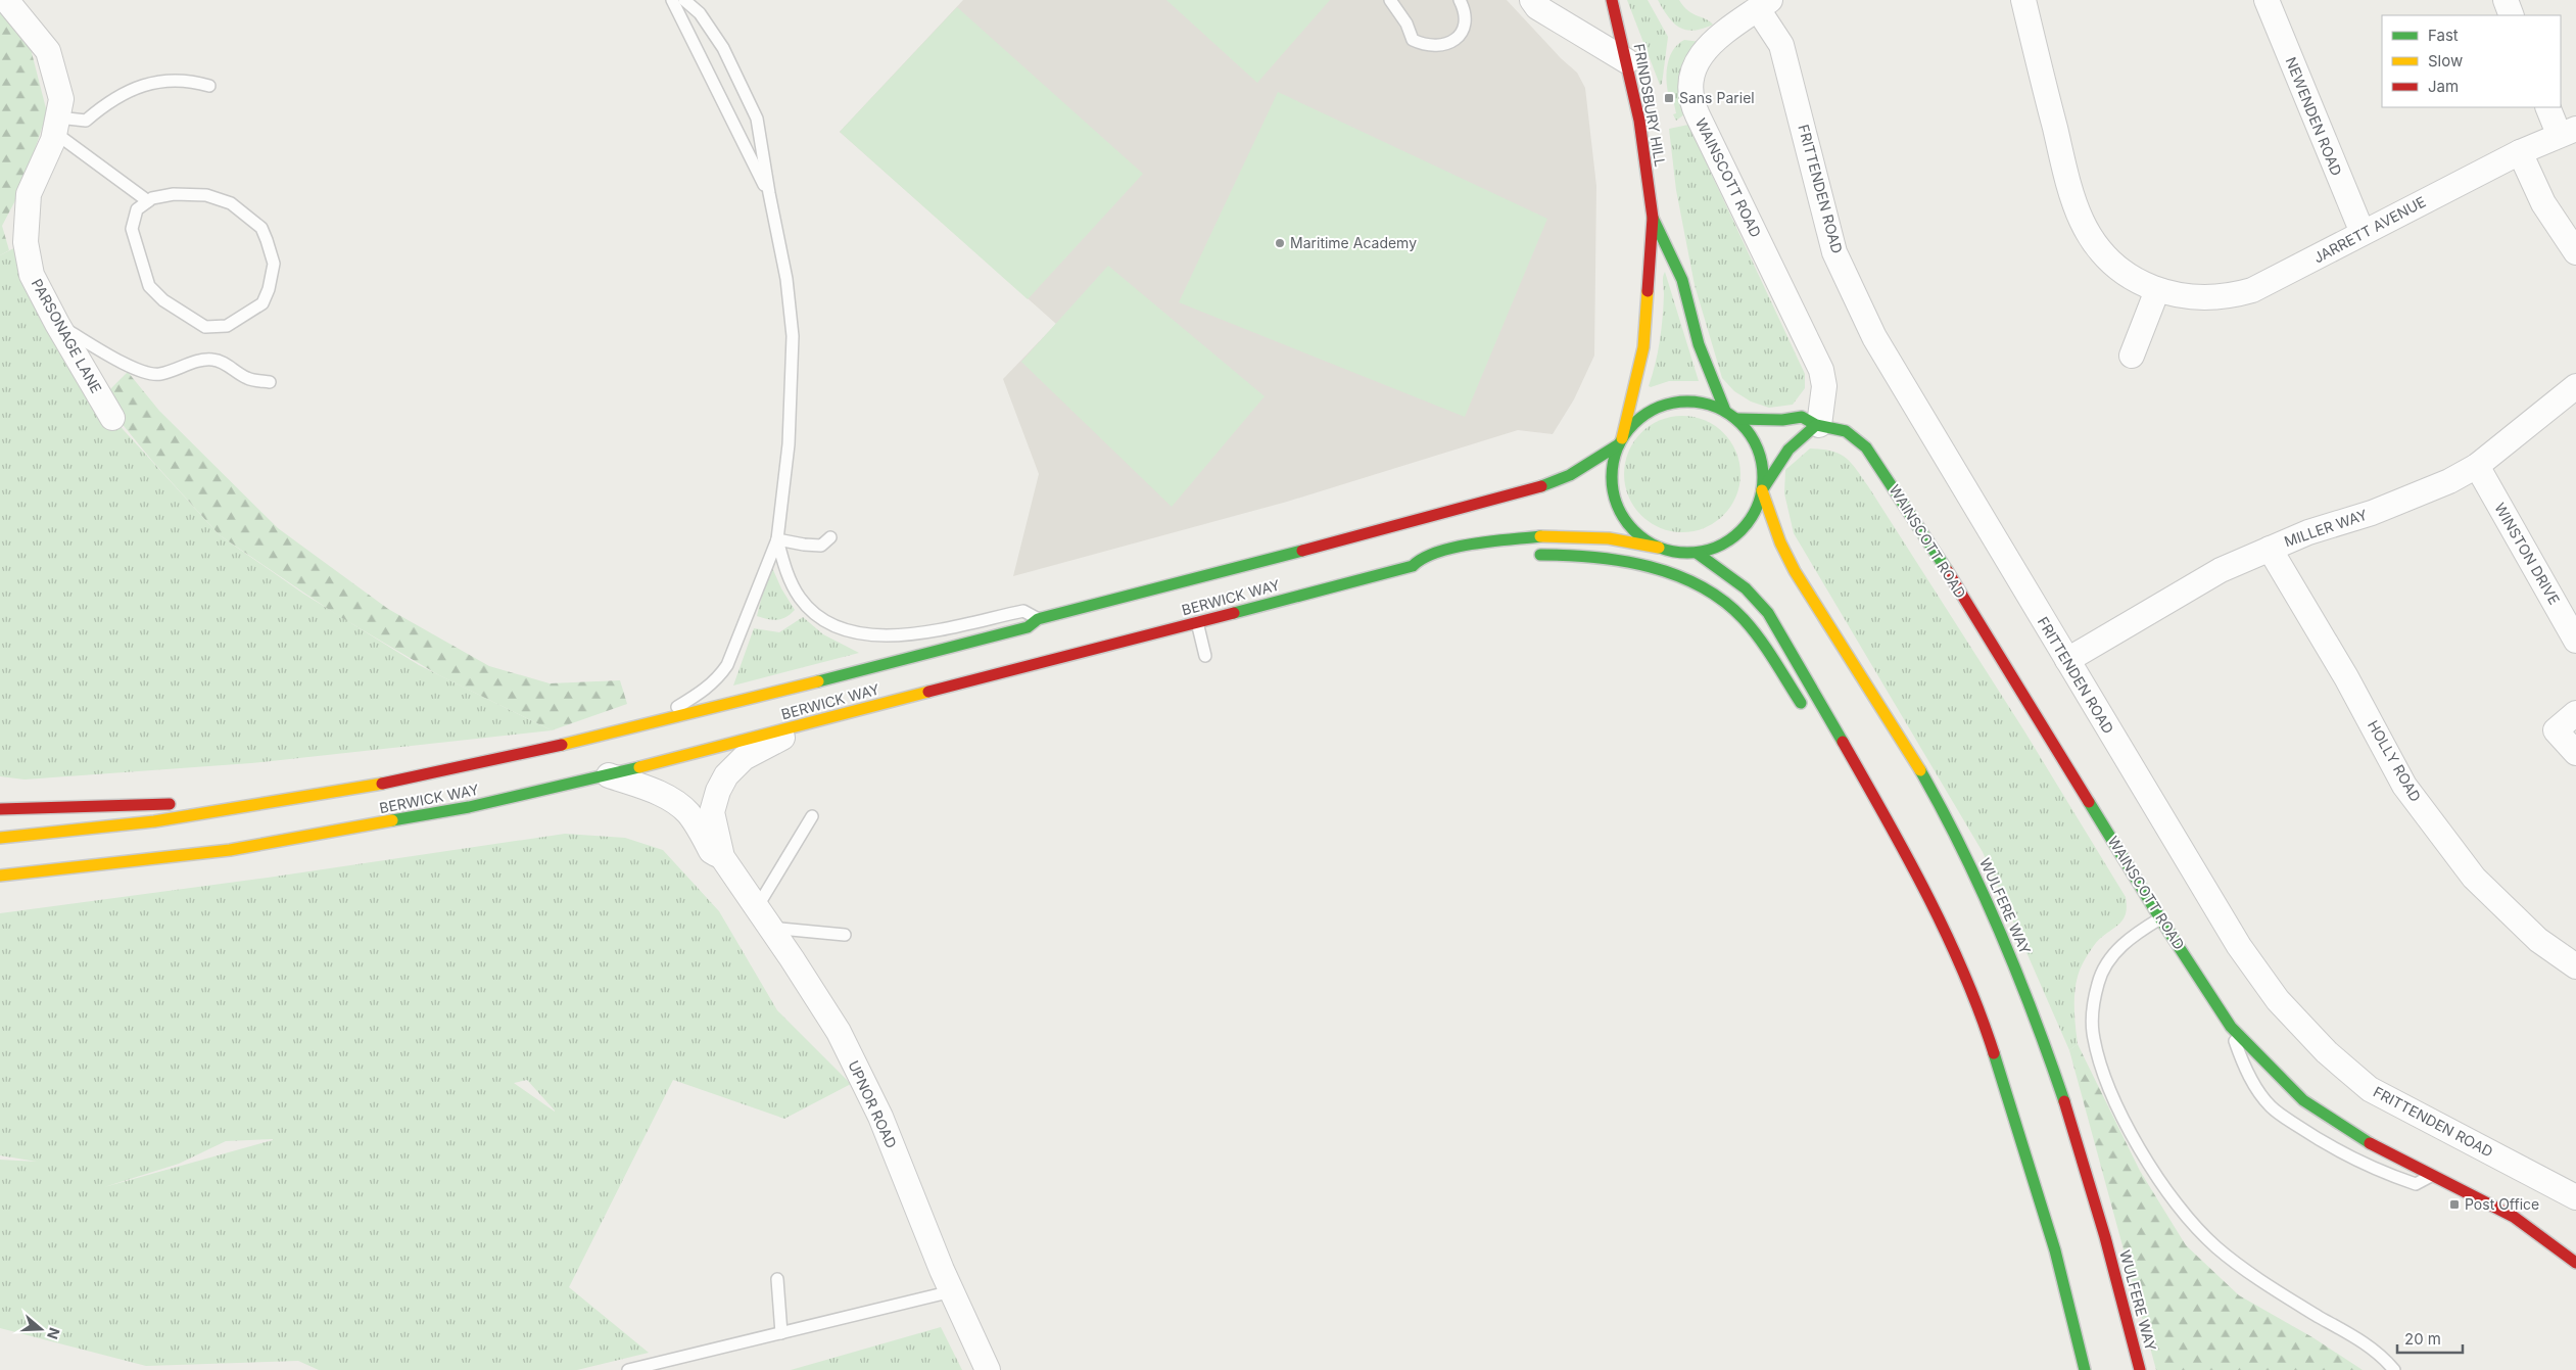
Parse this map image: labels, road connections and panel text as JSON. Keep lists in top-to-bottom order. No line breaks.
{"streets":{"main road":["FRINDSBURY HILL","WAINSCOTT ROAD","BERWICK WAY","WULFERE WAY"],"street":["NEWENDEN ROAD","FRITTENDEN ROAD","JARRETT AVENUE","PARSONAGE LANE","MILLER WAY","WINSTON DRIVE","HOLLY ROAD","UPNOR ROAD"]},"crossings":[["FRINDSBURY HILL","WAINSCOTT ROAD"],["FRINDSBURY HILL","BERWICK WAY"],["FRINDSBURY HILL","WULFERE WAY"],["NEWENDEN ROAD","JARRETT AVENUE"],["WAINSCOTT ROAD","FRITTENDEN ROAD"],["WAINSCOTT ROAD","BERWICK WAY"],["WAINSCOTT ROAD","WULFERE WAY"],["FRITTENDEN ROAD","MILLER WAY"],["MILLER WAY","WINSTON DRIVE"],["MILLER WAY","HOLLY ROAD"],["BERWICK WAY","WULFERE WAY"]],"places":{"transit":["Sans Pariel","Post Office"],"other":["Maritime Academy"]},"legend":["Fast","Slow","Jam"],"scale_bar":"20 m","north":"right"}
